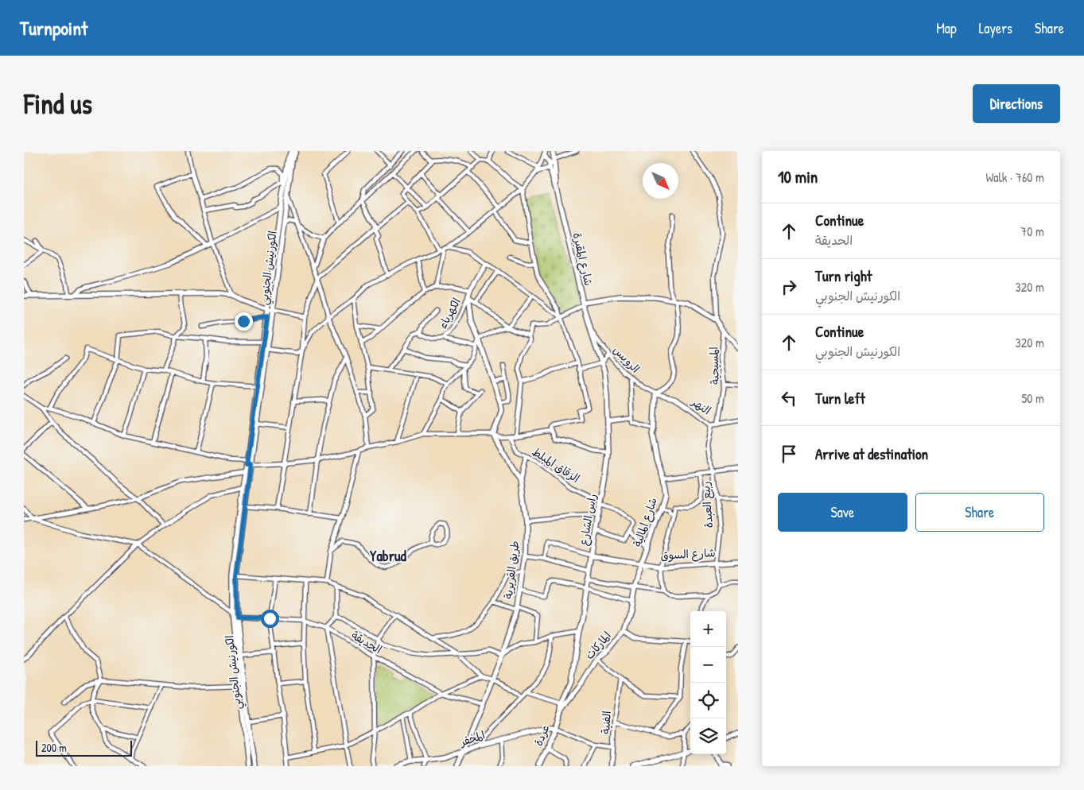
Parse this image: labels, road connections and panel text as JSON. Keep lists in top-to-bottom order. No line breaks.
{"streets":{"street":["شارع المقبرة","الكورنيش الجنوبي","الكهرباء","الرويس","المسيحية","النهر","الزقاق المبلط","ربيع العبدة","راس الشارع","شارع المالية","شارع السوق","طريق القريرية","الحديقة","الماركات","الفنية","عردة","المخفر"]},"crossings":[["شارع المقبرة","الرويس"],["شارع المقبرة","راس الشارع"],["الكورنيش الجنوبي","الحديقة"],["الرويس","النهر"],["الرويس","راس الشارع"],["الرويس","شارع المالية"],["المسيحية","النهر"],["النهر","ربيع العبدة"],["النهر","شارع المالية"],["الزقاق المبلط","راس الشارع"],["ربيع العبدة","شارع السوق"],["راس الشارع","شارع السوق"],["راس الشارع","الماركات"],["راس الشارع","عردة"],["شارع المالية","شارع السوق"],["شارع المالية","الماركات"],["شارع السوق","الماركات"],["طريق القريرية","الحديقة"],["طريق القريرية","المخفر"],["الماركات","عردة"],["عردة","المخفر"]],"districts":["Yabrud"],"scale_bar":"200 m","north":"bottom right","page":{"header":"Turnpoint","nav":["Map","Layers","Share"],"buttons":["Directions",["Save","Share"]],"title":"Find us","heading":["10 min","Walk · 760 m"],"list":[["Continue","الحديقة","70 m"],["Turn right","الكورنيش الجنوبي","320 m"],["Continue","الكورنيش الجنوبي","320 m"],["Turn left","50 m"],"Arrive at destination"],"map_buttons":["+","−"],"scale":"200 m"}}
